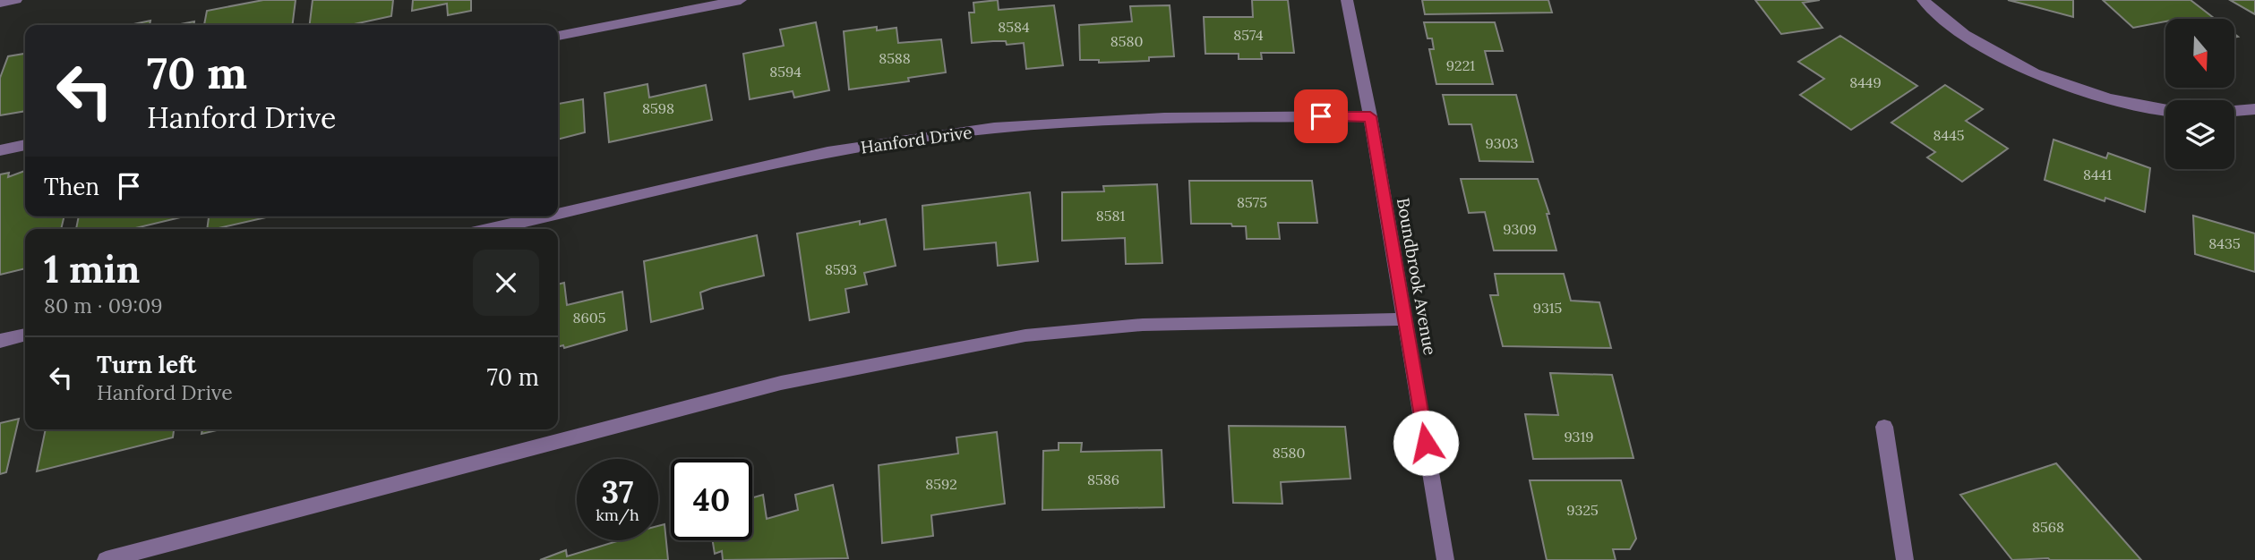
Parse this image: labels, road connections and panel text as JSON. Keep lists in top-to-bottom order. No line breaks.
{"streets":{"street":["Hanford Drive","Boundbrook Avenue"]},"crossings":[["Hanford Drive","Boundbrook Avenue"]],"house_numbers":["8584","8574","8580","8588","9221","8594","8449","8598","8445","9303","8441","8575","8581","9309","8435","8593","9315","8605","9319","8580","8586","8592","9325","8568"],"north":"bottom","page":{"turn":["70 m","Hanford Drive"],"then":"Then","heading":["1 min","80 m · 09:09"],"list":[{"name":"Turn left","note":"Hanford Drive","value":"70 m"}],"speed":"37 km/h","limit":"40"}}
